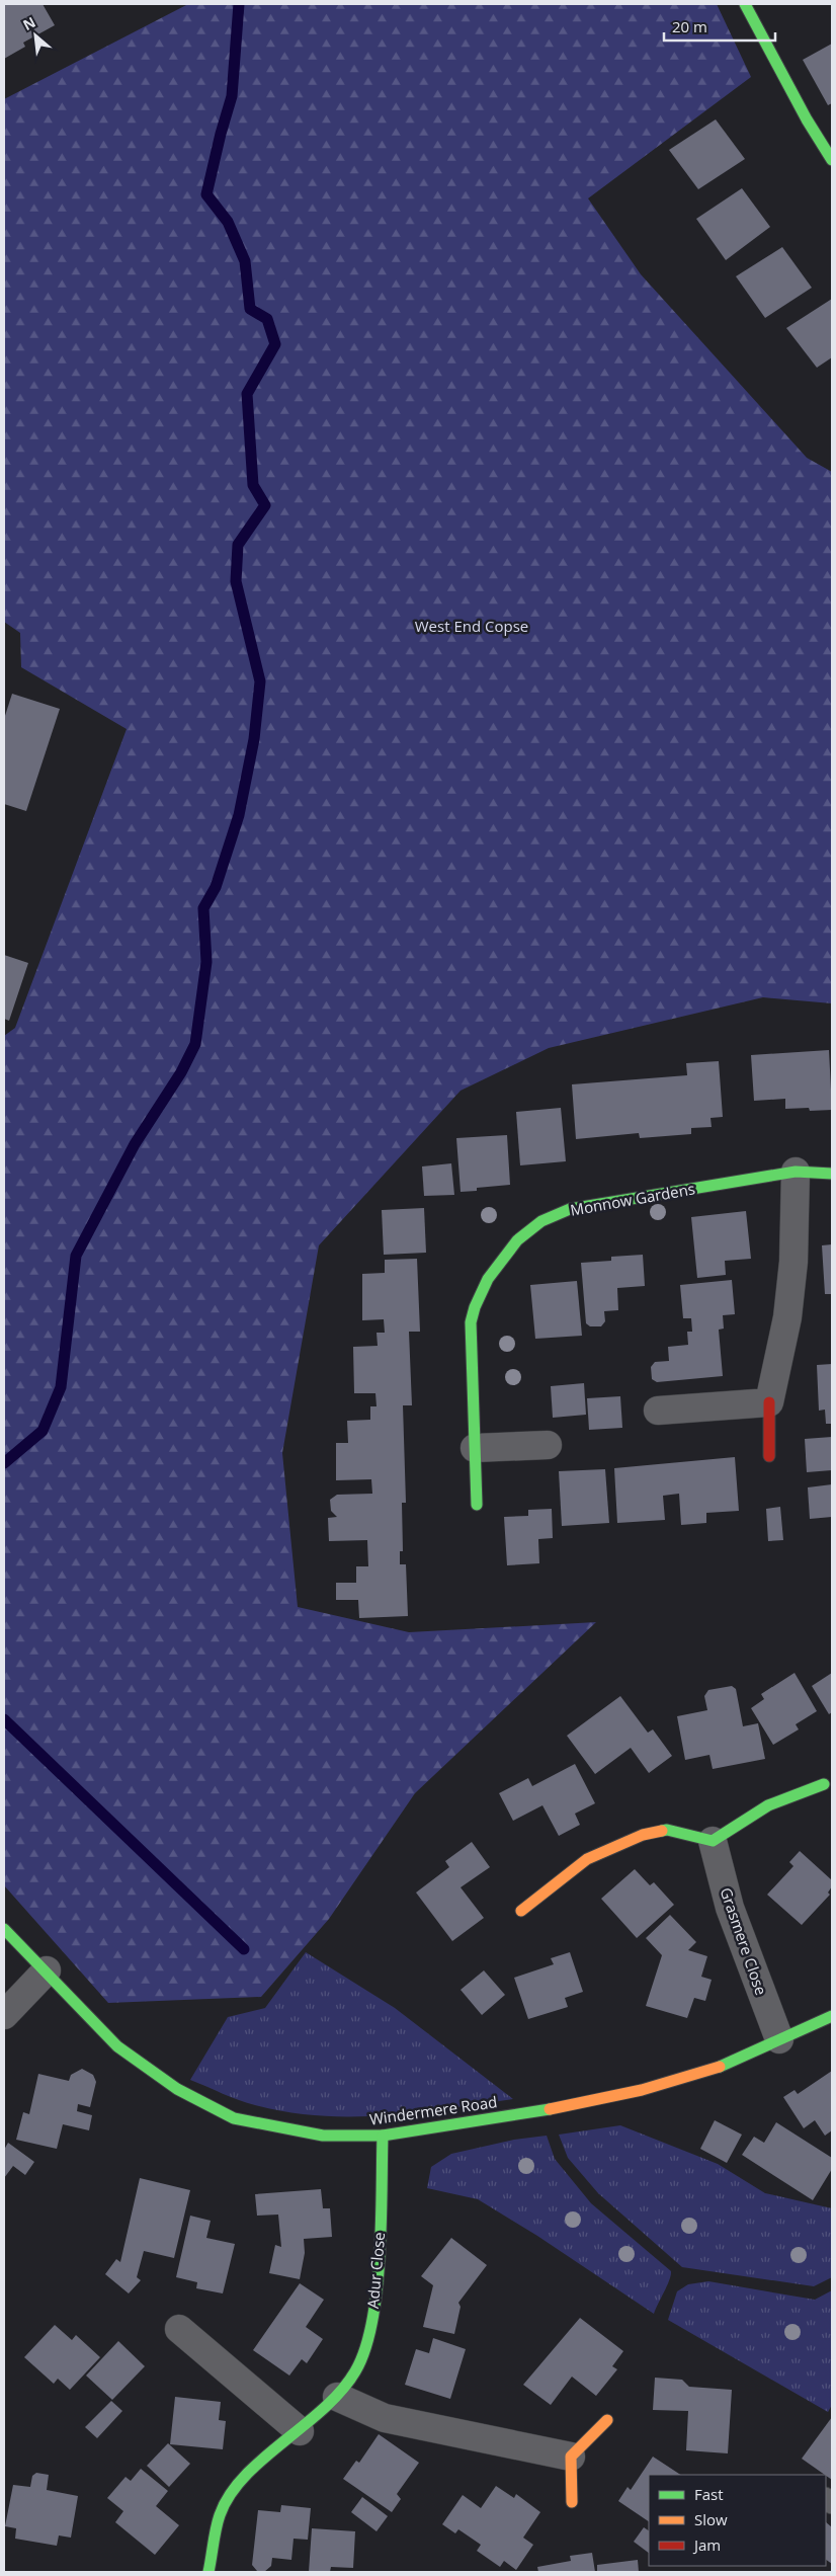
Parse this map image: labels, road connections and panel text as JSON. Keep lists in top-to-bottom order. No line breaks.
{"streets":{"street":["Monnow Gardens","Grasmere Close","Windermere Road","Adur Close"]},"crossings":[["Grasmere Close","Windermere Road"],["Windermere Road","Adur Close"]],"parks":["West End Copse"],"legend":["Fast","Slow","Jam"],"scale_bar":"20 m","north":"top left"}
